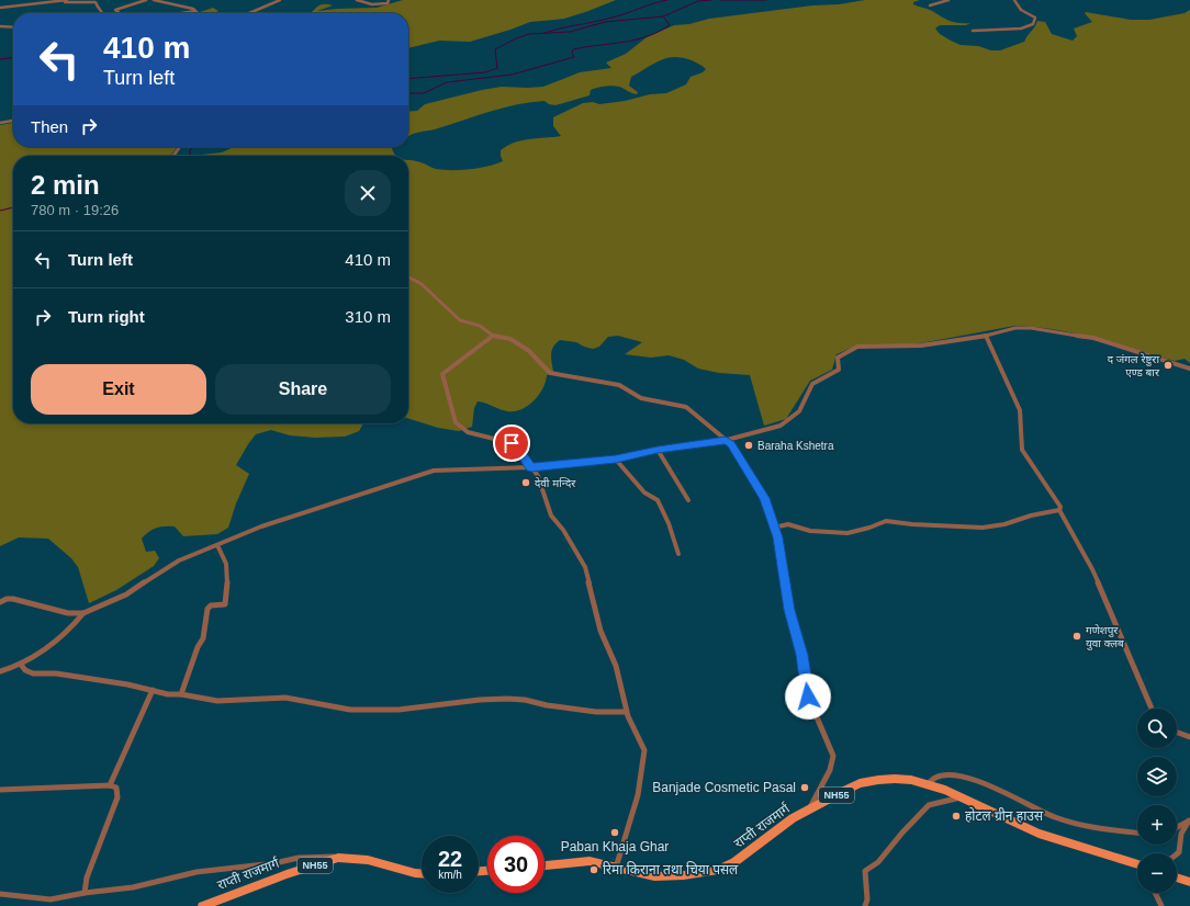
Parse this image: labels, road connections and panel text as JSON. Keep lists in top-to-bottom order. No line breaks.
{"streets":{"main road":["NH55","राप्ती राजमार्ग"]},"places":["द जंगल रेष्टुरा एण्ड बार","Baraha Kshetra","देवी मन्दिर","गणेशपुर युवा क्लब","Banjade Cosmetic Pasal","होटल ग्रीन हाउस","Paban Khaja Ghar","रिमा किराना तथा चिया पसल"],"page":{"turn":["410 m","Turn left"],"then":"Then","heading":["2 min","780 m · 19:26"],"list":[{"name":"Turn left","value":"410 m"},{"name":"Turn right","value":"310 m"}],"buttons":["Exit","Share"],"map_buttons":["+","−"],"speed":"22 km/h","limit":"30"}}
